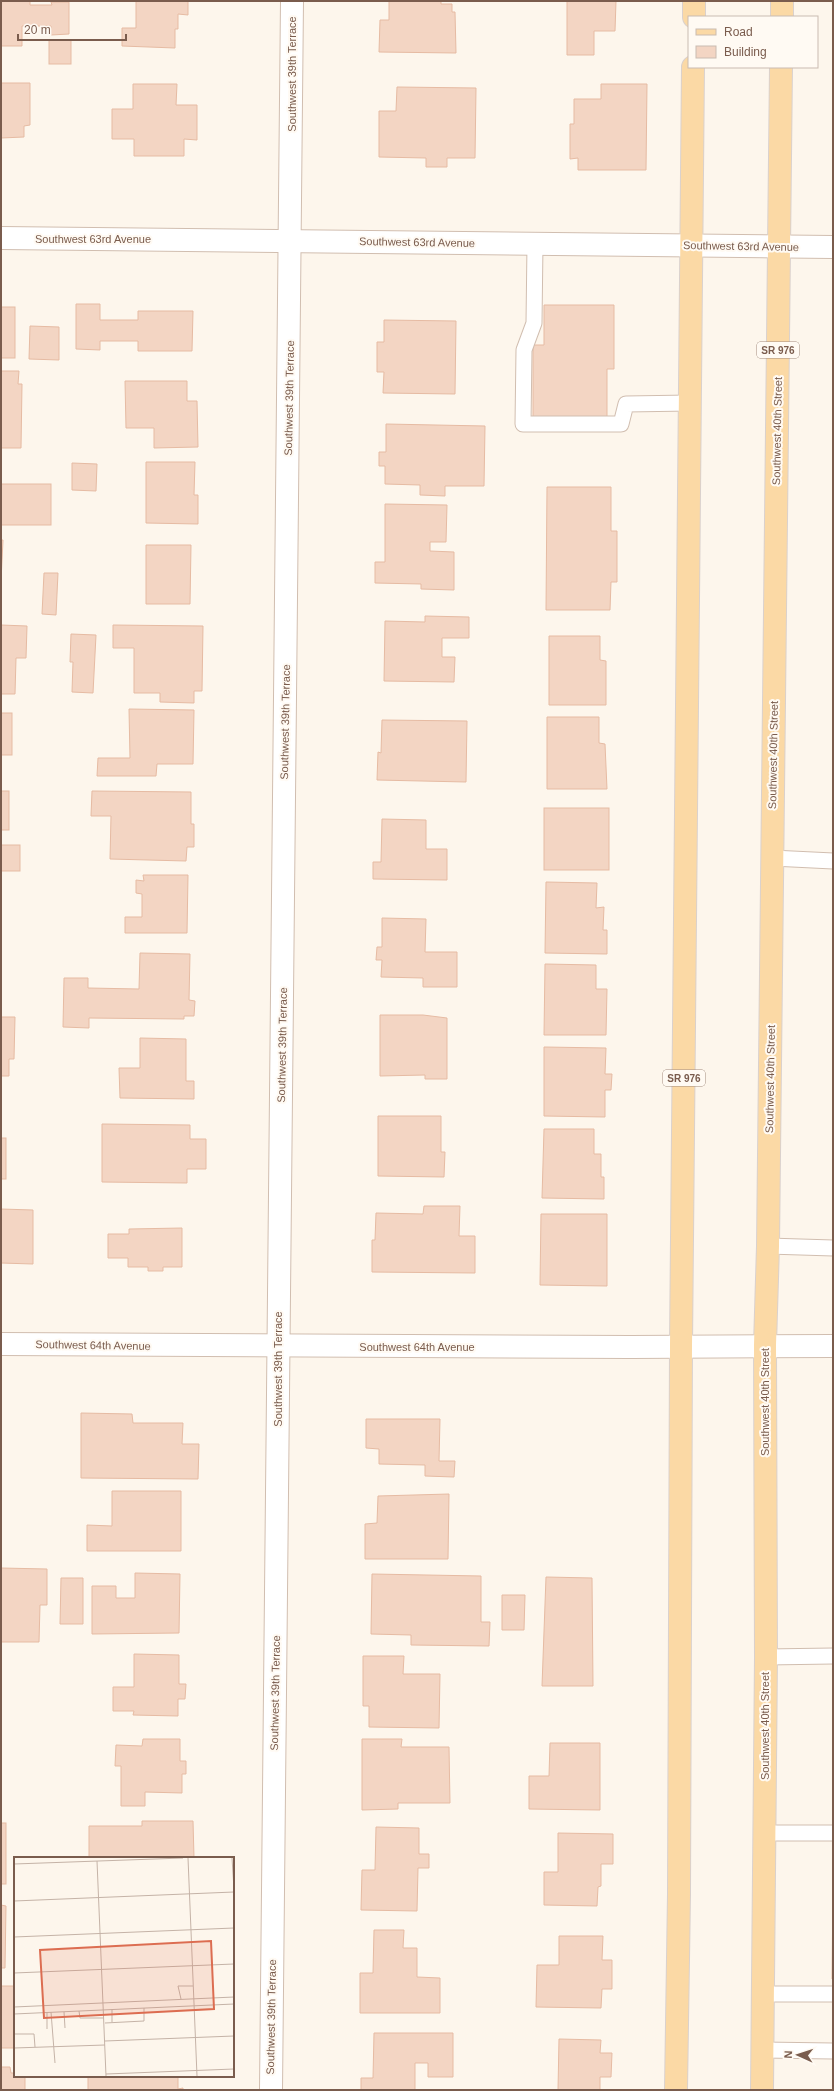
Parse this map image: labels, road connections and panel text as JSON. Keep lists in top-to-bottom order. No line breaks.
{"streets":{"main road":["SR 976","Southwest 40th Street"],"street":["Southwest 39th Terrace","Southwest 63rd Avenue","Southwest 64th Avenue"]},"crossings":[["Southwest 39th Terrace","Southwest 63rd Avenue"],["Southwest 39th Terrace","Southwest 64th Avenue"],["Southwest 63rd Avenue","SR 976"],["Southwest 63rd Avenue","Southwest 40th Street"],["SR 976","Southwest 64th Avenue"],["Southwest 40th Street","Southwest 64th Avenue"]],"legend":["Road","Building"],"scale_bar":"20 m","north":"left"}
